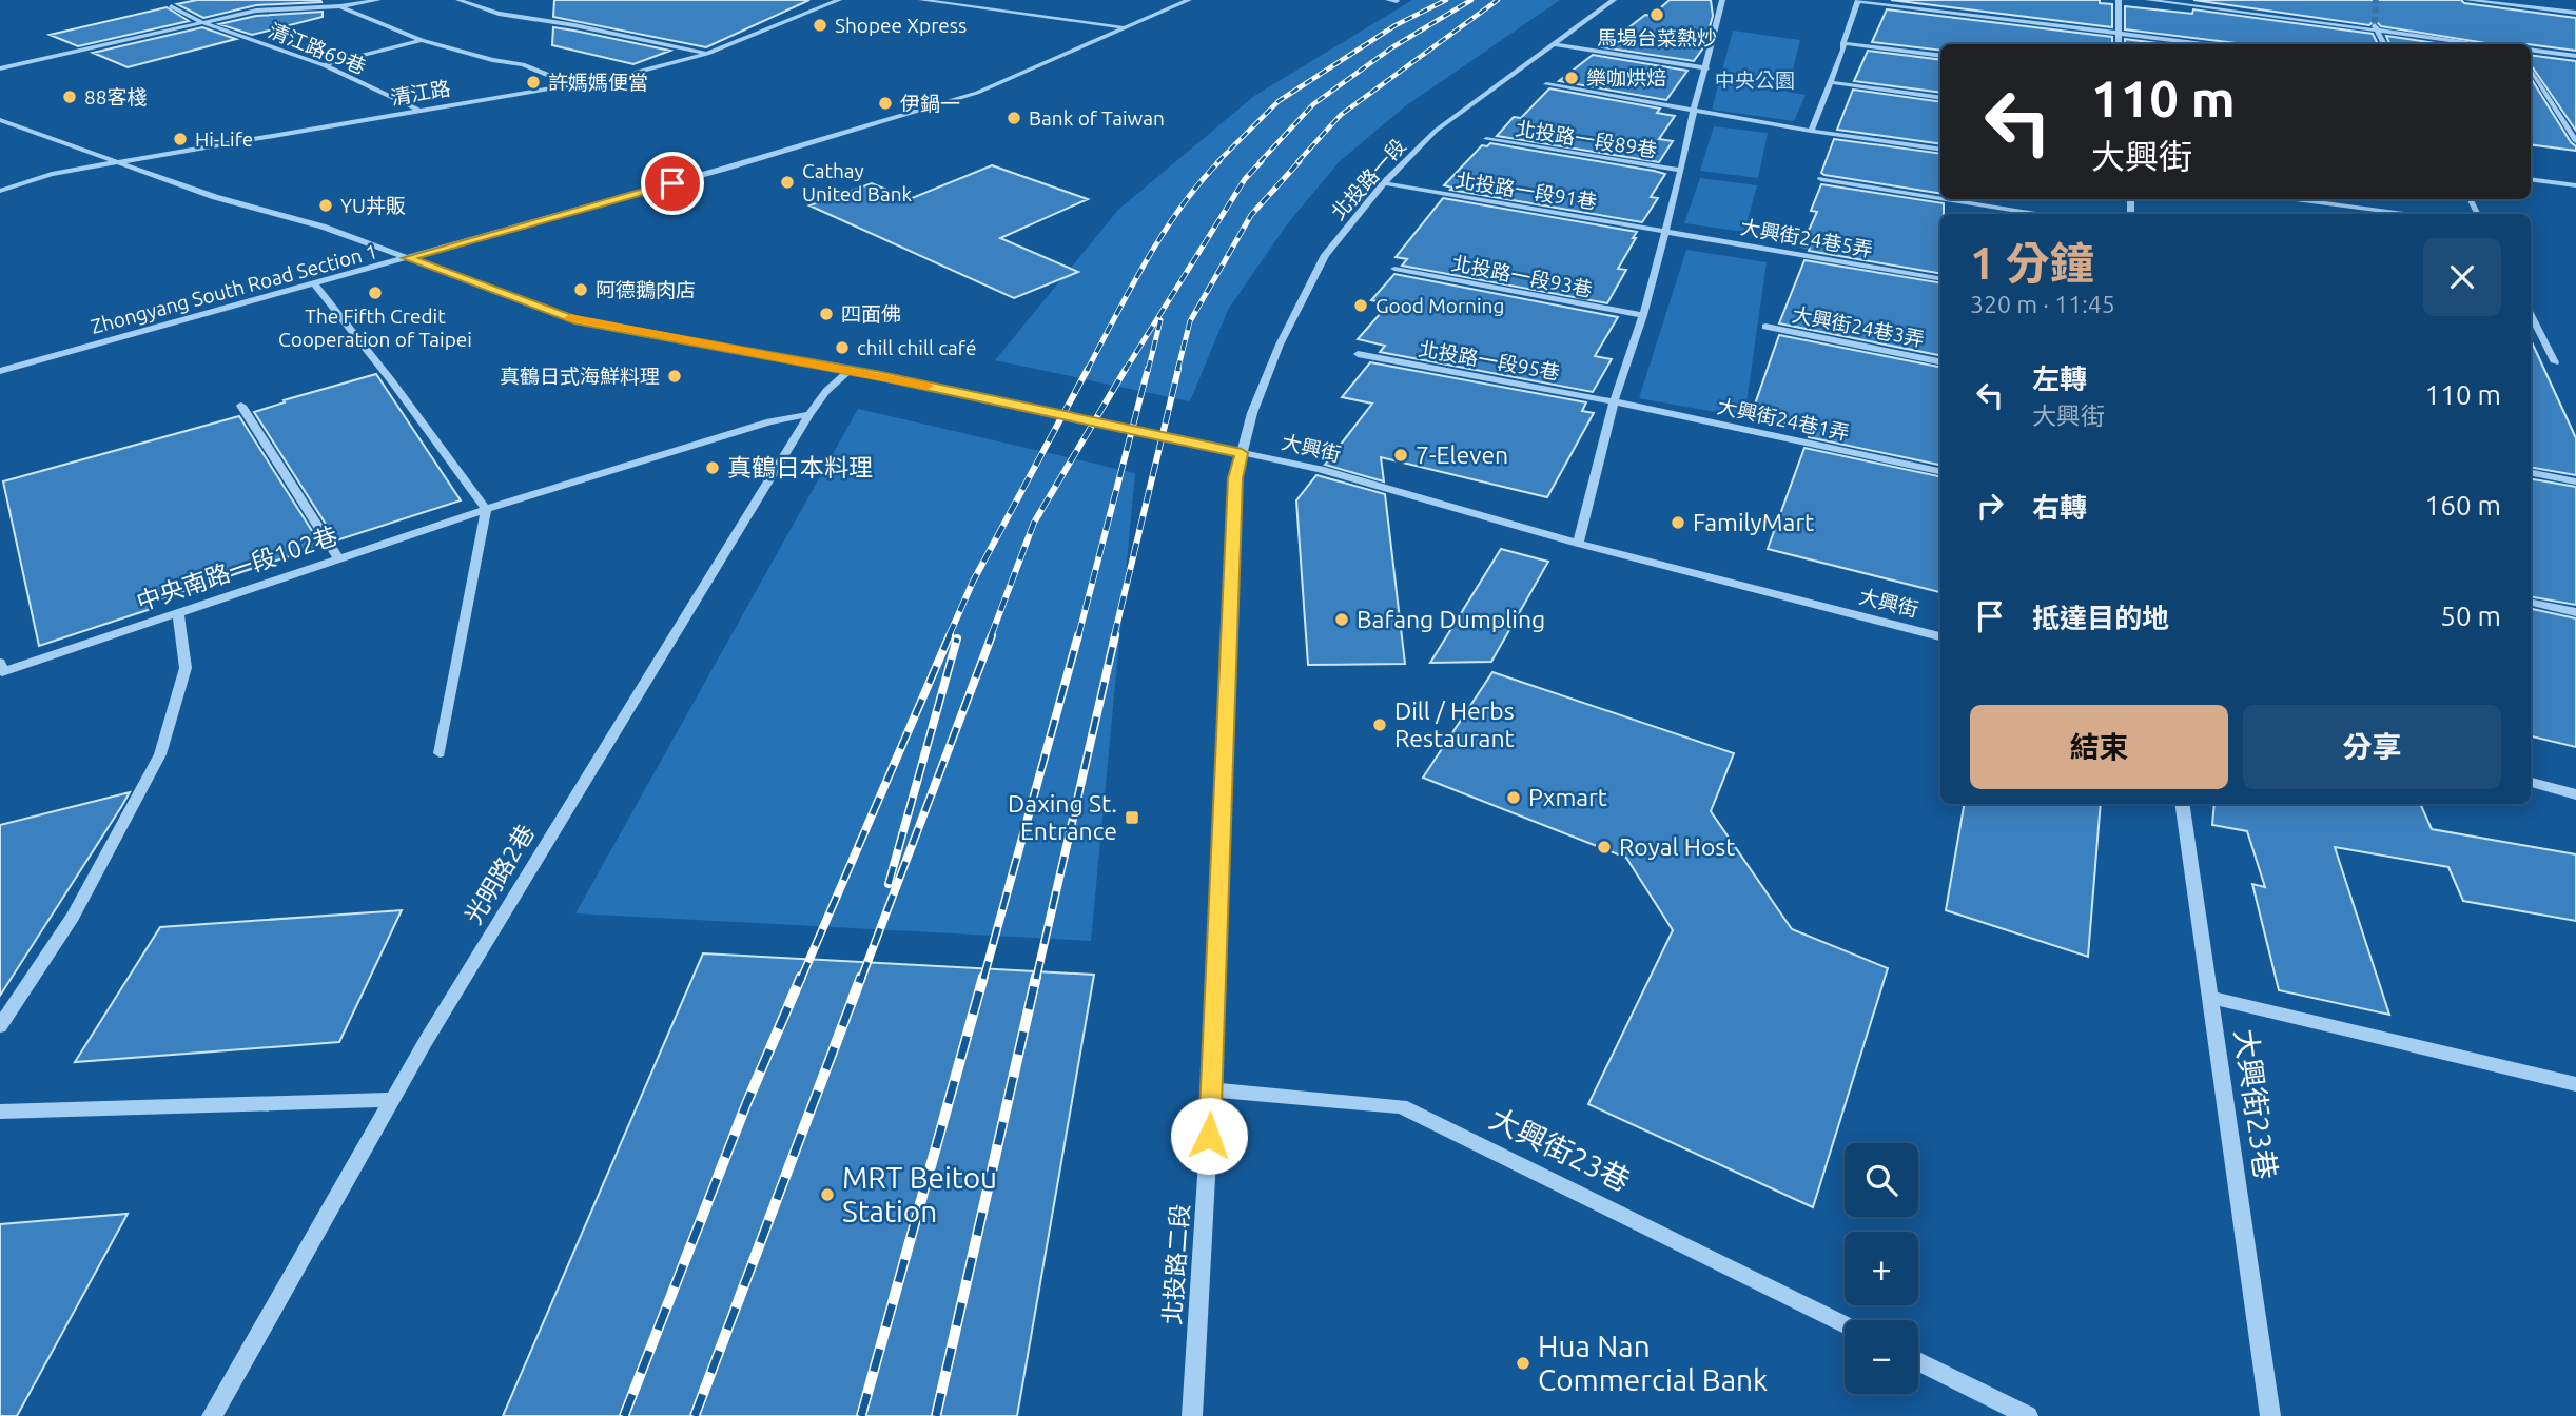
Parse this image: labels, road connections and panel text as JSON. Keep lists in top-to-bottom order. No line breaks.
{"streets":{"street":["清江路69巷","清江路","北投路一段89巷","北投路一段","北投路一段91巷","大興街24巷5弄","北投路一段93巷","Zhongyang South Road Section 1","大興街24巷3弄","北投路一段95巷","大興街24巷1弄","大興街","中央南路一段102巷","光明路2巷","大興街23巷","北投路二段"]},"crossings":[["清江路69巷","清江路"],["清江路","大興街"],["北投路一段","北投路一段91巷"],["北投路一段","大興街"],["北投路一段","北投路二段"],["北投路一段91巷","大興街24巷5弄"],["Zhongyang South Road Section 1","大興街"],["北投路一段95巷","大興街24巷1弄"],["大興街","光明路2巷"],["大興街","北投路二段"],["中央南路一段102巷","光明路2巷"],["大興街23巷","北投路二段"]],"parks":["中央公園"],"places":{"other":["馬場台菜熱炒","Shopee Xpress","樂咖烘焙","許媽媽便當","88客棧","伊鍋一","Bank of Taiwan","Hi-Life","Cathay United Bank","YU丼販","阿德鵝肉店","The Fifth Credit Cooperation of Taipei","Good Morning","四面佛","chill chill café","真鶴日式海鮮料理","7-Eleven","真鶴日本料理","FamilyMart","Bafang Dumpling","Dill / Herbs Restaurant","Pxmart","Royal Host","MRT Beitou Station","Hua Nan Commercial Bank"],"transit":["Daxing St. Entrance"]},"page":{"turn":["110 m","大興街"],"heading":["1 分鐘","320 m · 11:45"],"list":[{"name":"左轉","note":"大興街","value":"110 m"},{"name":"右轉","value":"160 m"},{"name":"抵達目的地","value":"50 m"}],"buttons":["結束","分享"],"map_buttons":["+","−"]}}
